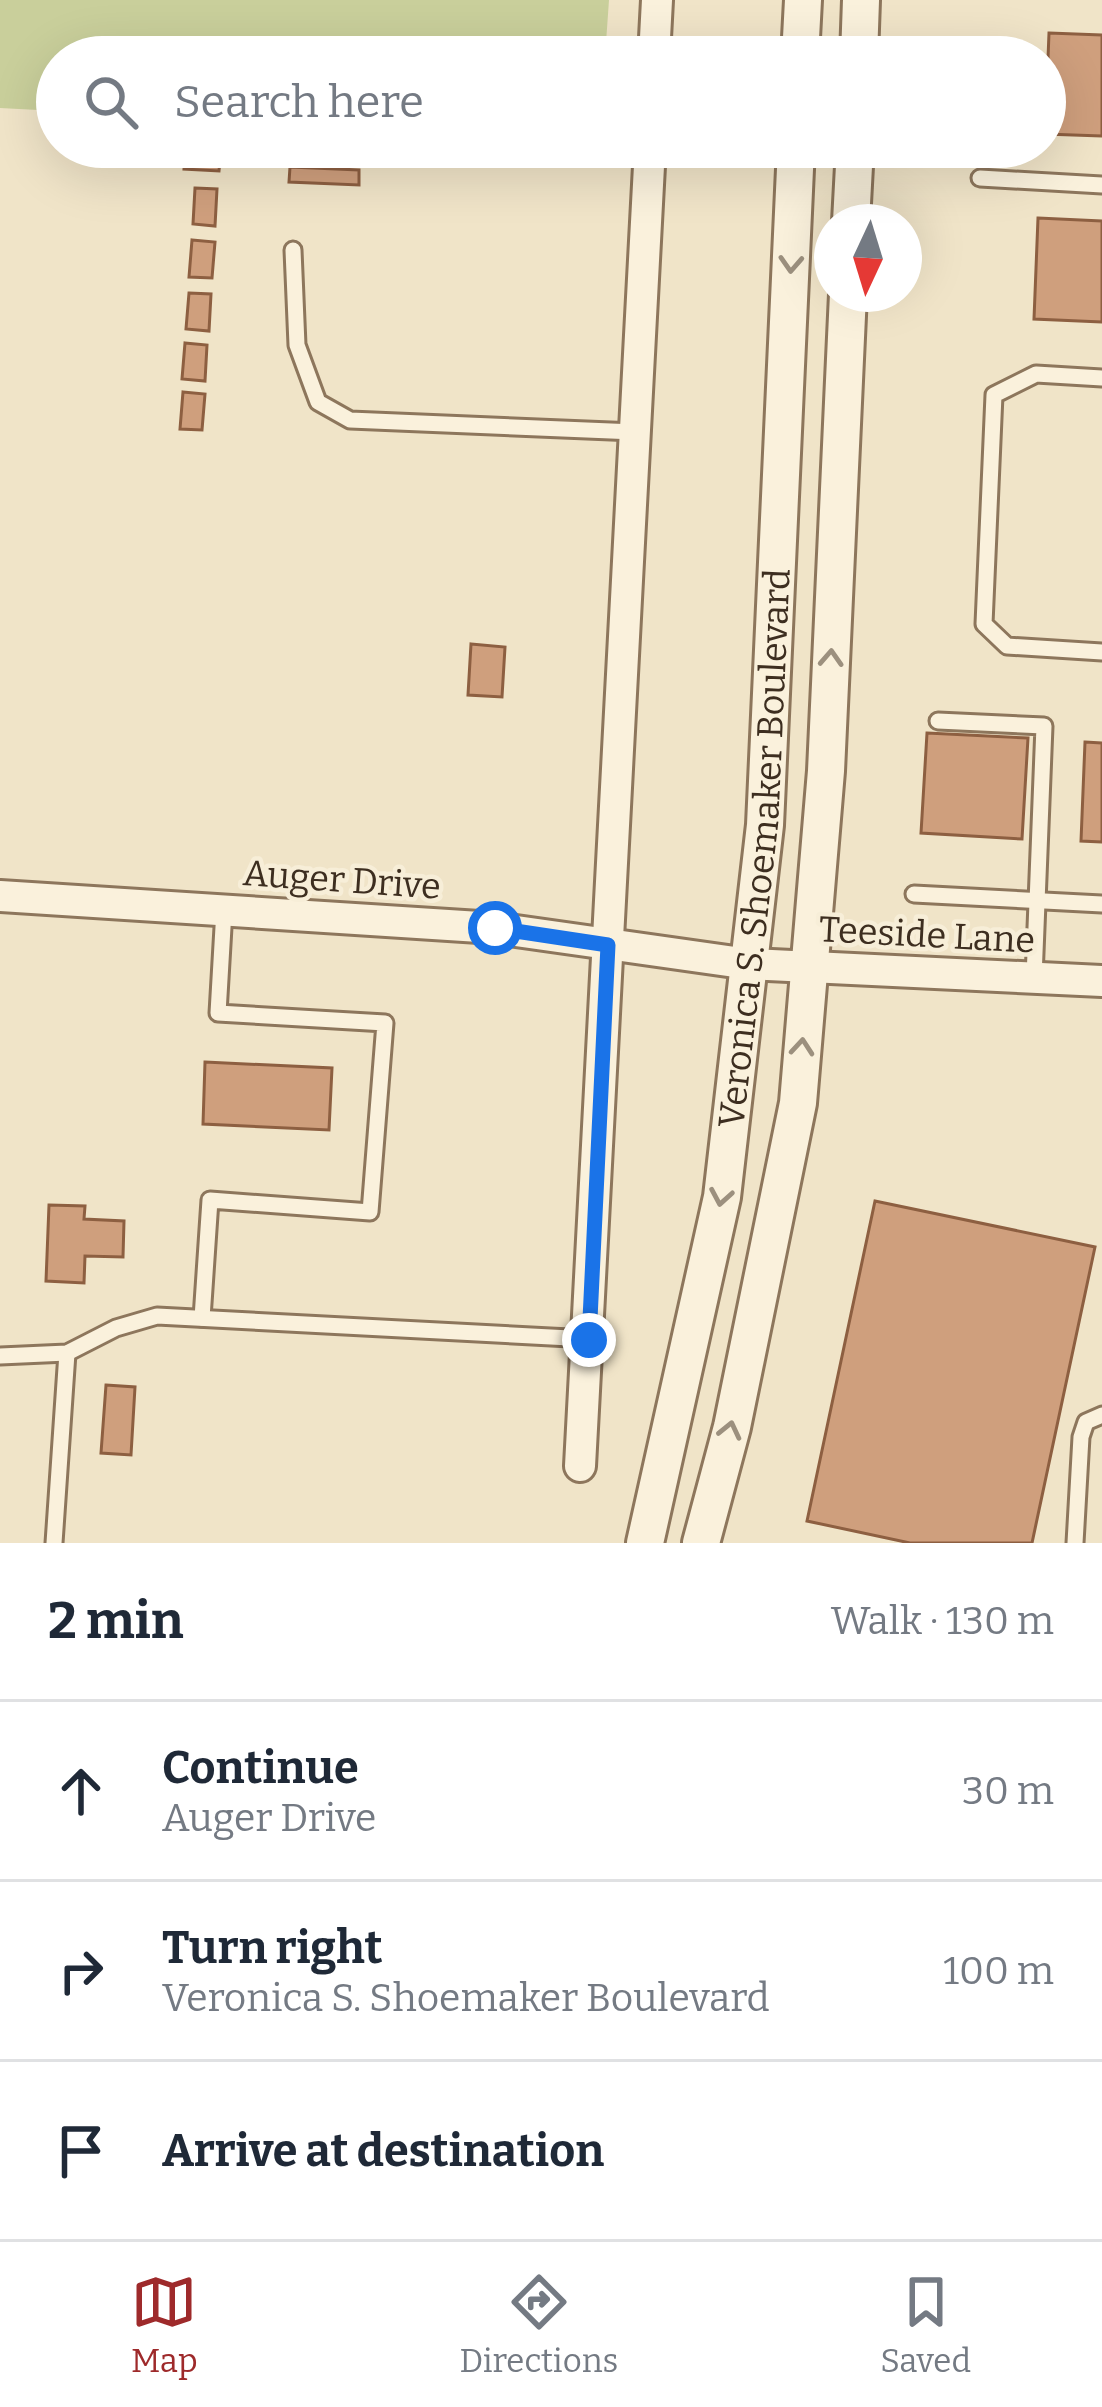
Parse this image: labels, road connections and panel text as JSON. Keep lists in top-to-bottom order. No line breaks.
{"streets":{"street":["Veronica S. Shoemaker Boulevard","Auger Drive","Teeside Lane"]},"crossings":[["Veronica S. Shoemaker Boulevard","Auger Drive"],["Veronica S. Shoemaker Boulevard","Teeside Lane"],["Auger Drive","Teeside Lane"]],"north":"bottom","page":{"search":"Search here","heading":["2 min","Walk · 130 m"],"list":[["Continue","Auger Drive","30 m"],["Turn right","Veronica S. Shoemaker Boulevard","100 m"],"Arrive at destination"],"nav":["Map","Directions","Saved"]}}
